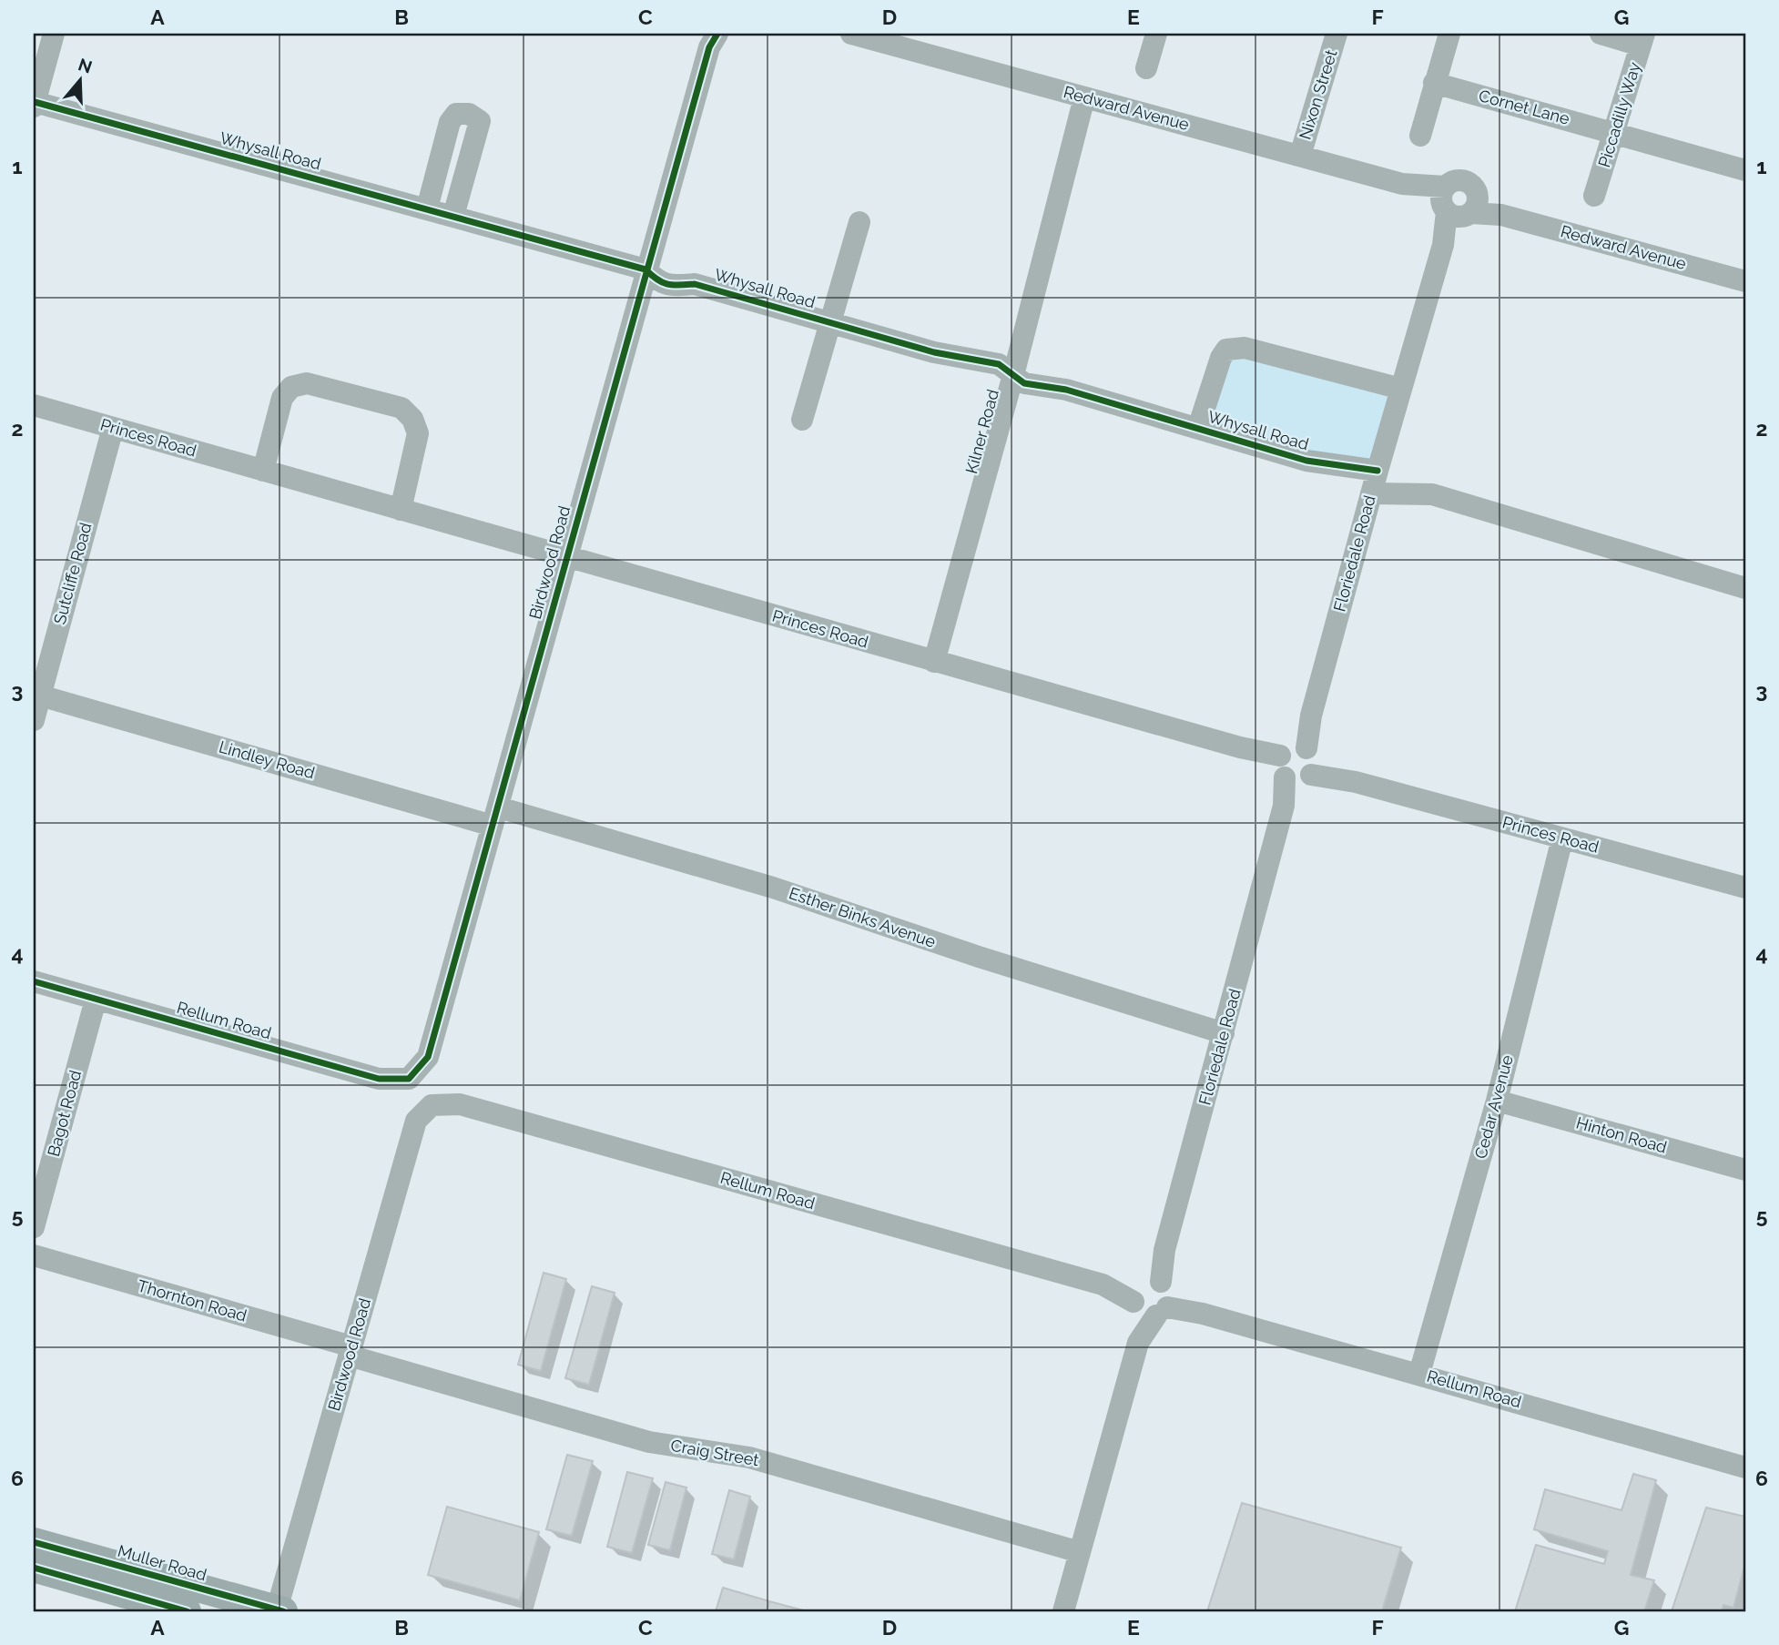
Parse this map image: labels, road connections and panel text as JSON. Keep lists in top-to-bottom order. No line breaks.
{"streets":{"main road":["Muller Road"],"street":["Nixon Street","Cornet Lane","Redward Avenue","Piccadilly Way","Whysall Road","Kilner Road","Princes Road","Floriedale Road","Birdwood Road","Sutcliffe Road","Lindley Road","Esther Binks Avenue","Rellum Road","Cedar Avenue","Bagot Road","Hinton Road","Thornton Road","Craig Street"]},"crossings":[["Nixon Street","Redward Avenue"],["Cornet Lane","Piccadilly Way"],["Redward Avenue","Kilner Road"],["Redward Avenue","Floriedale Road"],["Whysall Road","Kilner Road"],["Whysall Road","Floriedale Road"],["Whysall Road","Birdwood Road"],["Kilner Road","Princes Road"],["Princes Road","Floriedale Road"],["Princes Road","Birdwood Road"],["Princes Road","Sutcliffe Road"],["Princes Road","Cedar Avenue"],["Floriedale Road","Esther Binks Avenue"],["Floriedale Road","Rellum Road"],["Floriedale Road","Craig Street"],["Birdwood Road","Lindley Road"],["Birdwood Road","Esther Binks Avenue"],["Birdwood Road","Rellum Road"],["Birdwood Road","Thornton Road"],["Birdwood Road","Craig Street"],["Birdwood Road","Muller Road"],["Sutcliffe Road","Lindley Road"],["Lindley Road","Esther Binks Avenue"],["Rellum Road","Cedar Avenue"],["Rellum Road","Bagot Road"],["Cedar Avenue","Hinton Road"],["Thornton Road","Craig Street"]],"north":"top","grid":{"columns":["A","B","C","D","E","F","G"],"rows":["1","2","3","4","5","6"]}}
